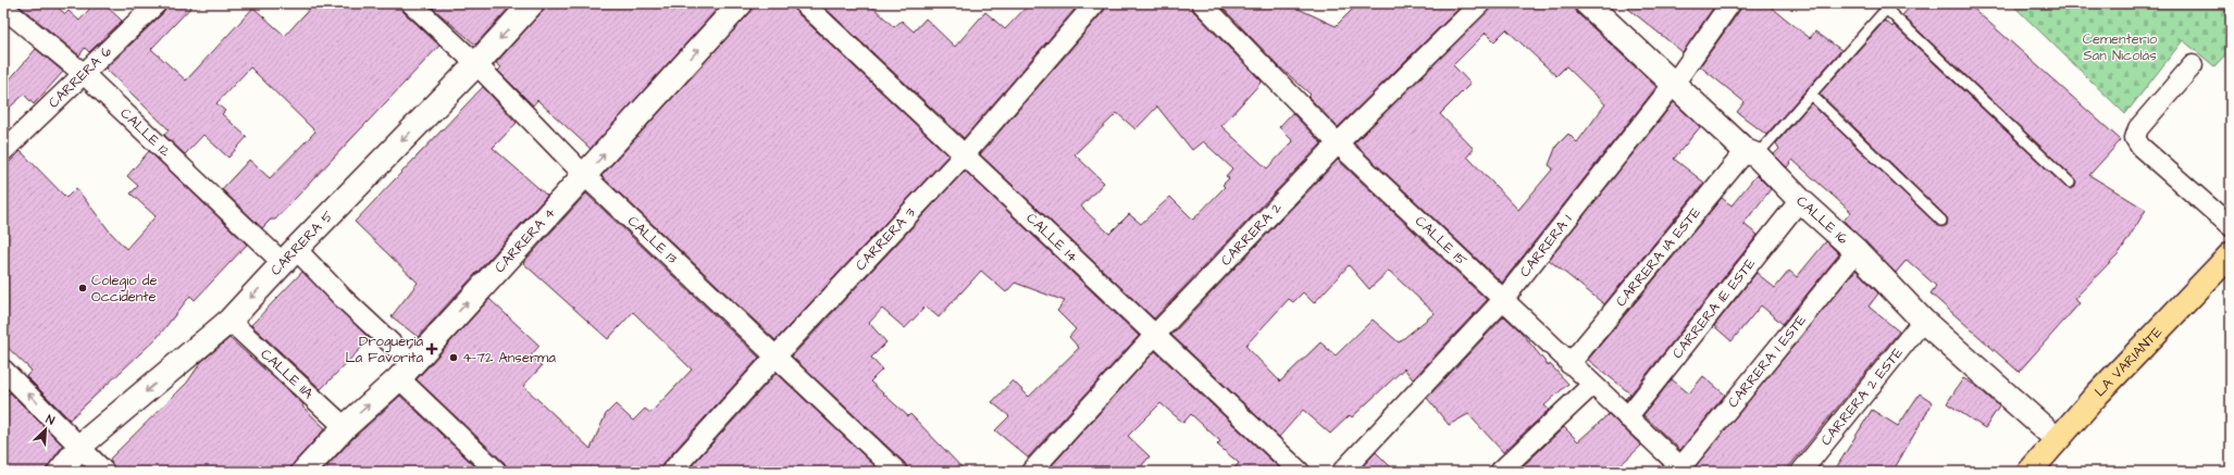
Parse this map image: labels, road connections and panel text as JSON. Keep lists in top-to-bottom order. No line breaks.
{"streets":{"main road":["LA VARIANTE"],"street":["CARRERA 6","CALLE 12","CALLE 16","CARRERA 2","CALLE 14","CALLE 13","CARRERA 3","CARRERA 4","CALLE 15","CARRERA 5","CARRERA 1","CARRERA 1A ESTE","CARRERA 1E ESTE","CARRERA 1 ESTE","CALLE 11A","CARRERA 2 ESTE"]},"crossings":[["CARRERA 6","CALLE 12"],["CALLE 12","CARRERA 4"],["CALLE 12","CARRERA 5"],["CALLE 16","CARRERA 1"],["CALLE 16","CARRERA 1A ESTE"],["CALLE 16","CARRERA 1E ESTE"],["CALLE 16","CARRERA 1 ESTE"],["CALLE 16","LA VARIANTE"],["CALLE 16","CARRERA 2 ESTE"],["CARRERA 2","CALLE 14"],["CARRERA 2","CALLE 15"],["CALLE 14","CARRERA 3"],["CALLE 13","CARRERA 3"],["CALLE 13","CARRERA 4"],["CALLE 13","CARRERA 5"],["CARRERA 4","CALLE 11A"],["CALLE 15","CARRERA 1"],["CALLE 15","CARRERA 1A ESTE"],["CALLE 15","CARRERA 1E ESTE"],["CALLE 15","CARRERA 1 ESTE"],["CARRERA 5","CALLE 11A"]],"one_way":["CARRERA 4","CARRERA 5"],"parks":["Cementerio San Nicolás"],"places":{"other":["Colegio de Occidente","4-72 Anserma"],"health":["Drogueria La Favorita"]},"north":"top right"}
